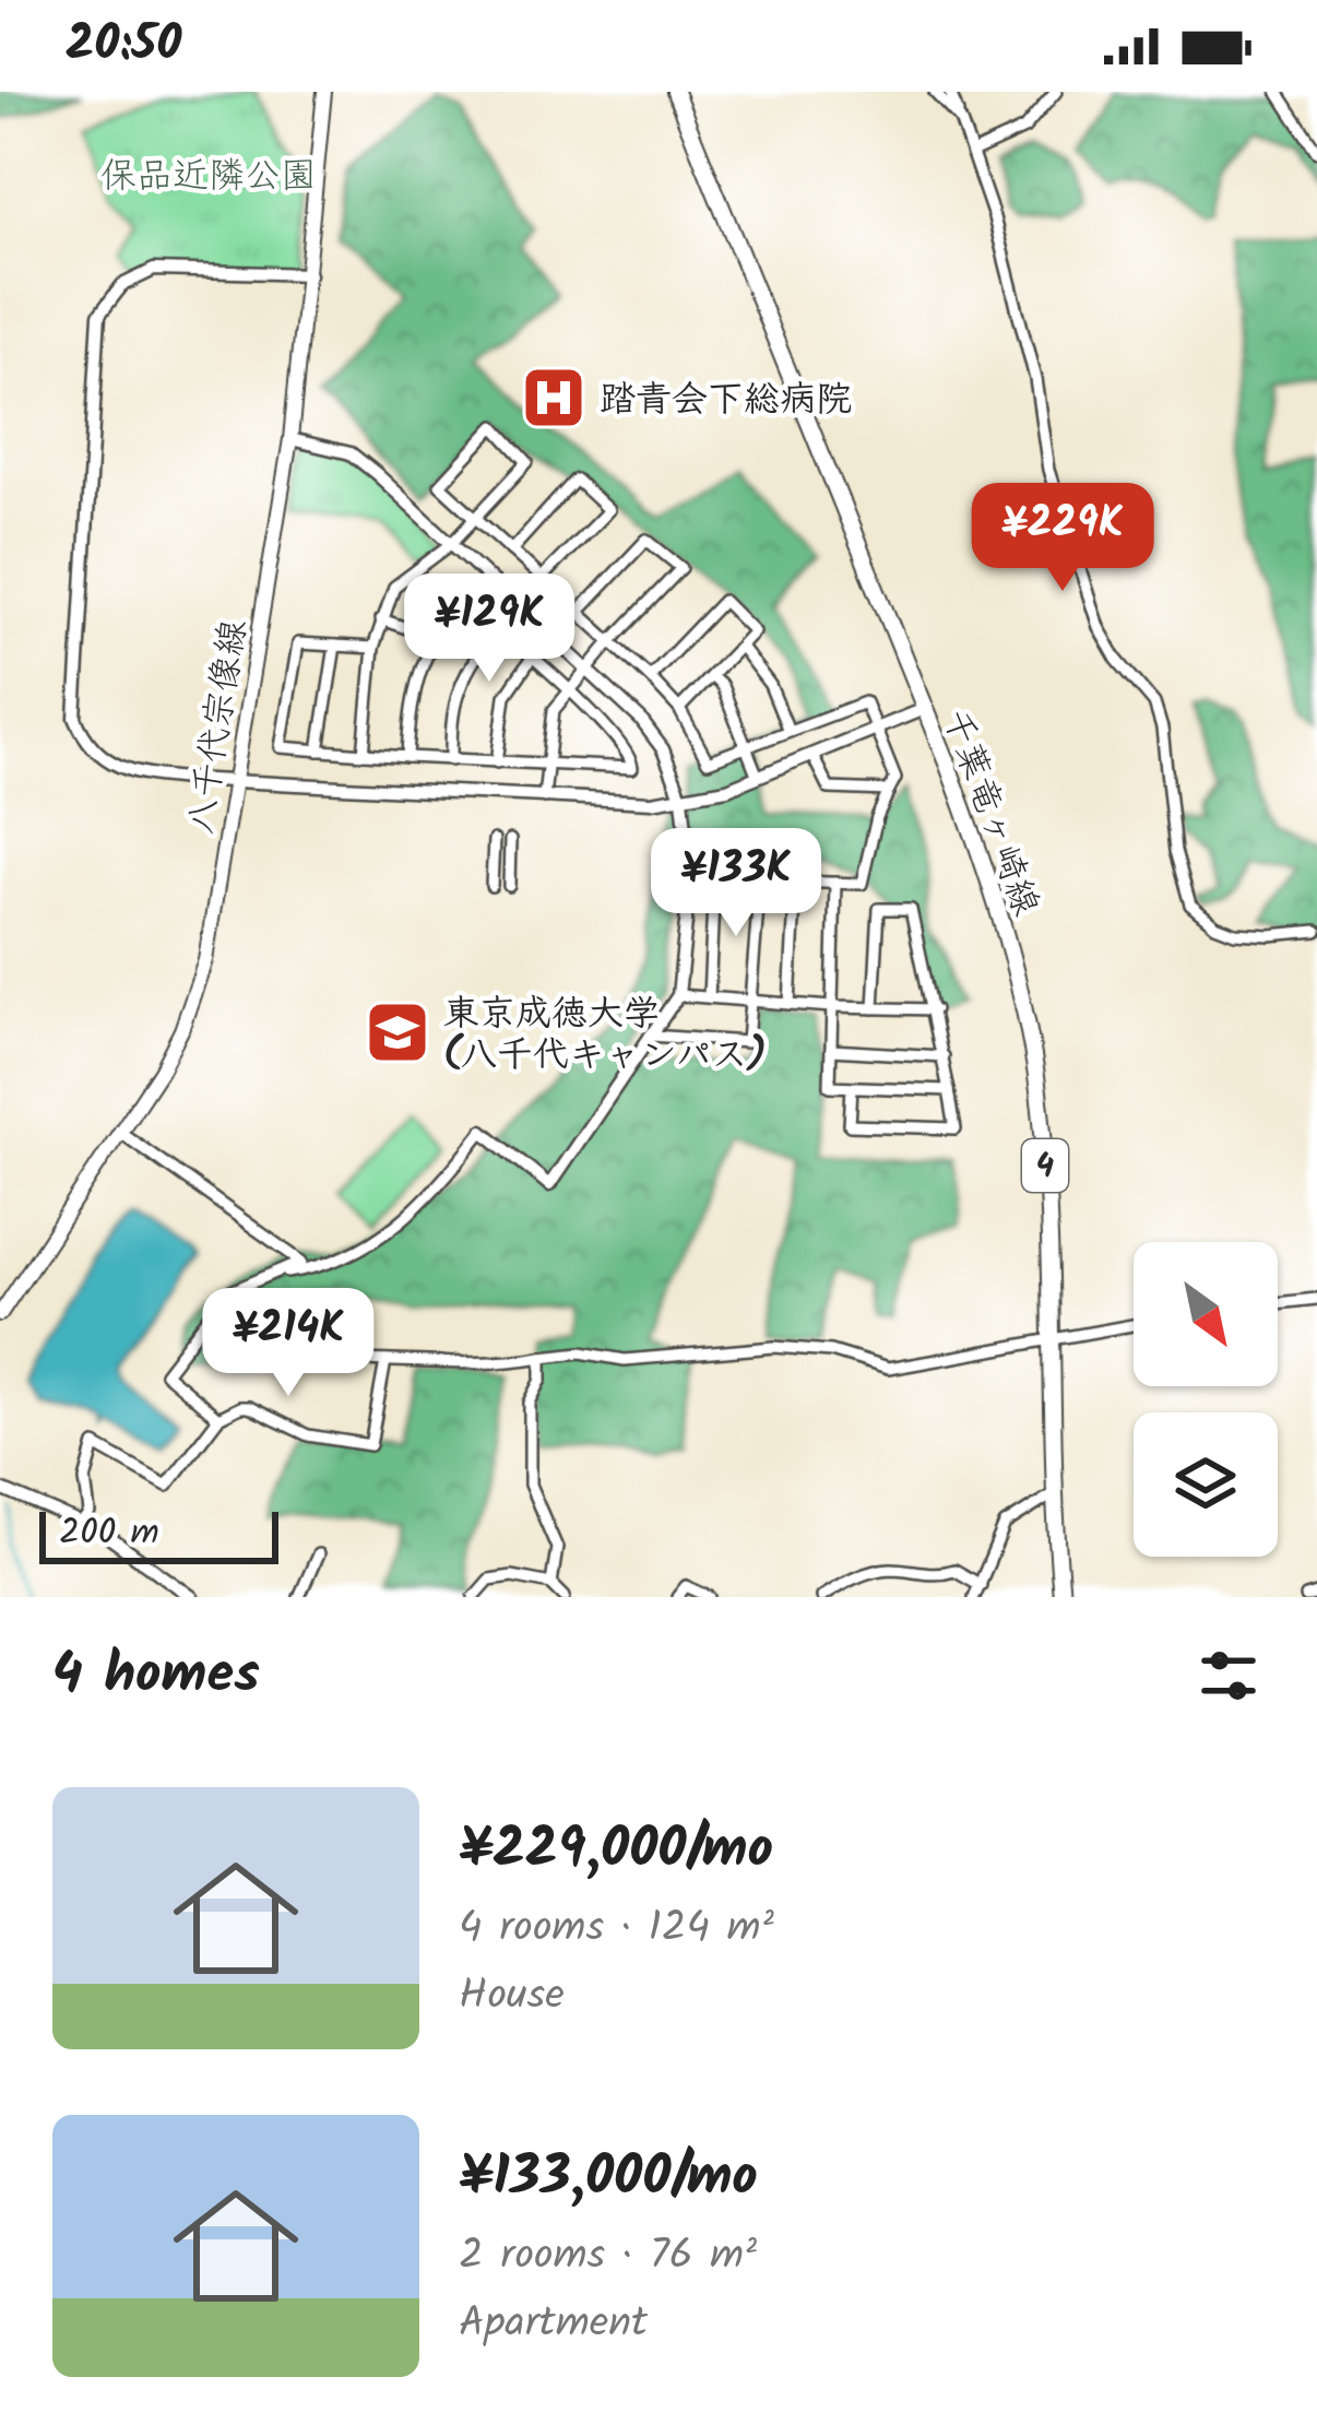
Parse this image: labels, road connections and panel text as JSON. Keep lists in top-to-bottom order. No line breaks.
{"streets":{"main road":["八千代宗像線","千葉竜ヶ崎線","4"]},"parks":["保品近隣公園"],"places":{"hospital":["踏青会下総病院"],"school or university":["東京成徳大学 (八千代キャンパス)"]},"scale_bar":"200 m","north":"bottom right","page":{"status":"20:50","price":["¥229K","¥129K","¥133K","¥214K"],"scale":"200 m","heading":"4 homes","list":[{"name":"¥229,000/mo","note":"4 rooms · 124 m² · House"},{"name":"¥133,000/mo","note":"2 rooms · 76 m² · Apartment"}]}}
